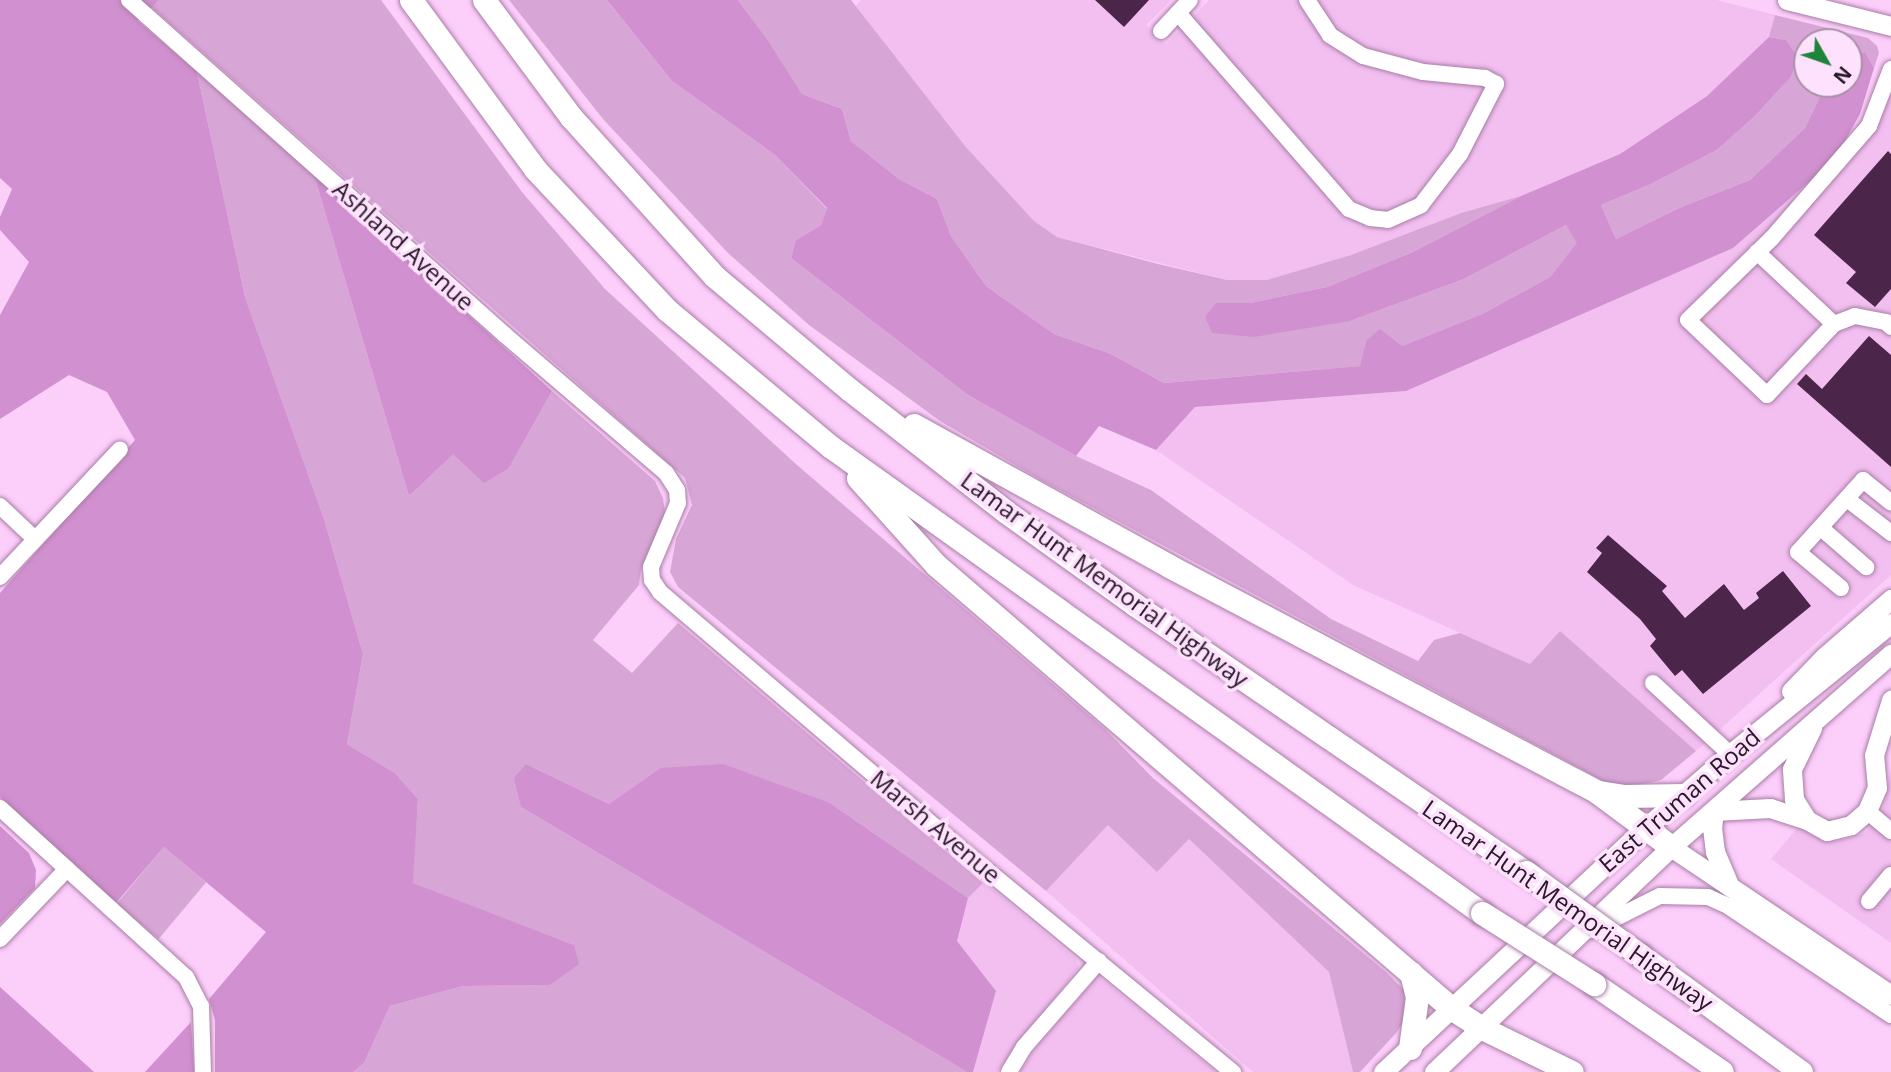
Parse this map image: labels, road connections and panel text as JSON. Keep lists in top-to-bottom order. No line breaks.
{"streets":{"highway":["Lamar Hunt Memorial Highway"],"main road":["East Truman Road"],"street":["Ashland Avenue","Marsh Avenue"]},"crossings":[["Ashland Avenue","Marsh Avenue"]],"north":"bottom right"}
